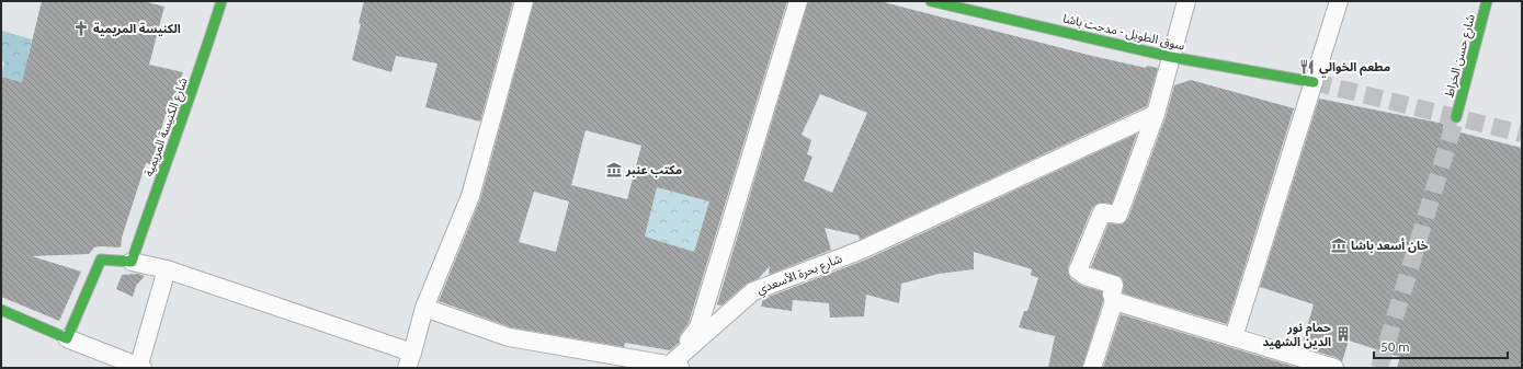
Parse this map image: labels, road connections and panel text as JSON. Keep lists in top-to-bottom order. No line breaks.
{"streets":{"street":["سوق الطويل - مدحت باشا","شارع حسن الخراط","شارع الكنيسة المريمية","شارع بحرة الأسعدي"]},"places":{"church":["الكنيسة المريمية"],"restaurant":["مطعم الخوالي"],"museum":["مكتب عنبر","خان أسعد باشا"],"building":["حمام نور الدين الشهيد"]},"scale_bar":"50 m"}
